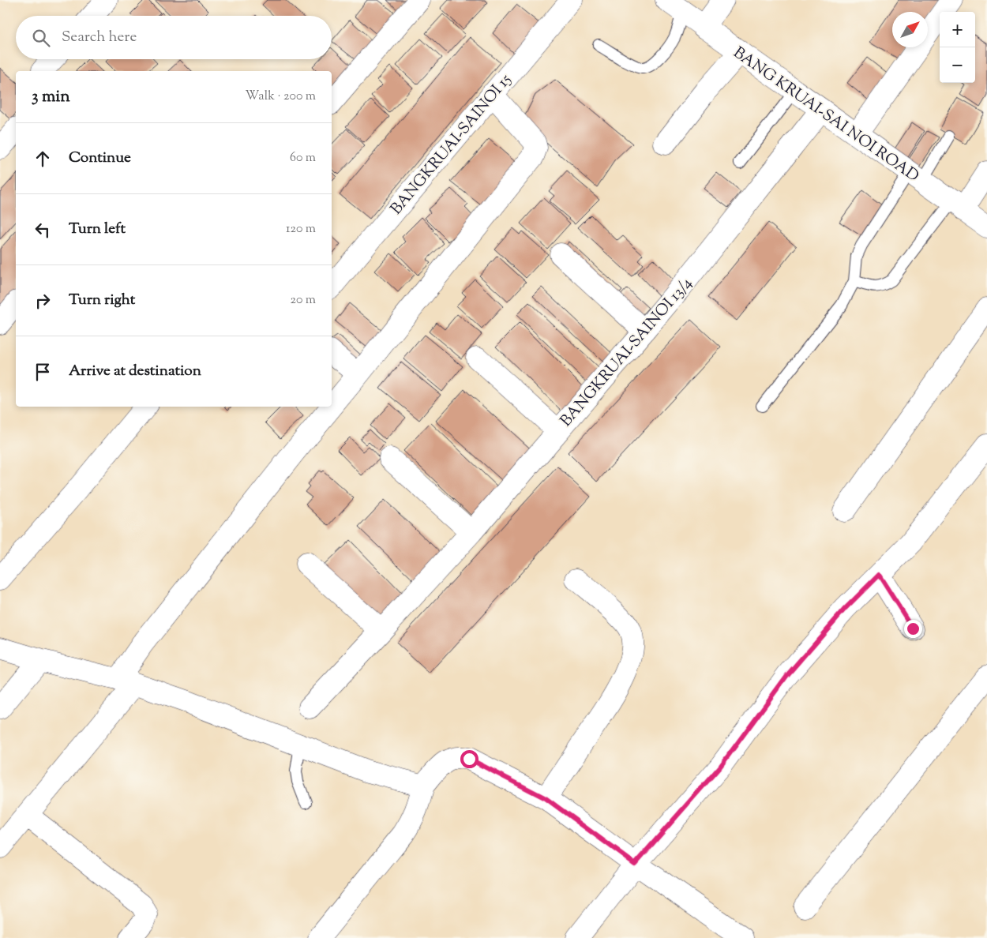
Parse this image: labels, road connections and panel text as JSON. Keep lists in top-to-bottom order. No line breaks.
{"streets":{"street":["BANG KRUAI-SAI NOI ROAD","BANGKRUAI-SAINOI 15","BANGKRUAI-SAINOI 13/4"]},"crossings":[["BANG KRUAI-SAI NOI ROAD","BANGKRUAI-SAINOI 13/4"]],"north":"top right","page":{"map_buttons":["+","−"],"search":"Search here","heading":["3 min","Walk · 200 m"],"list":[["Continue","60 m"],["Turn left","120 m"],["Turn right","20 m"],"Arrive at destination"]}}
